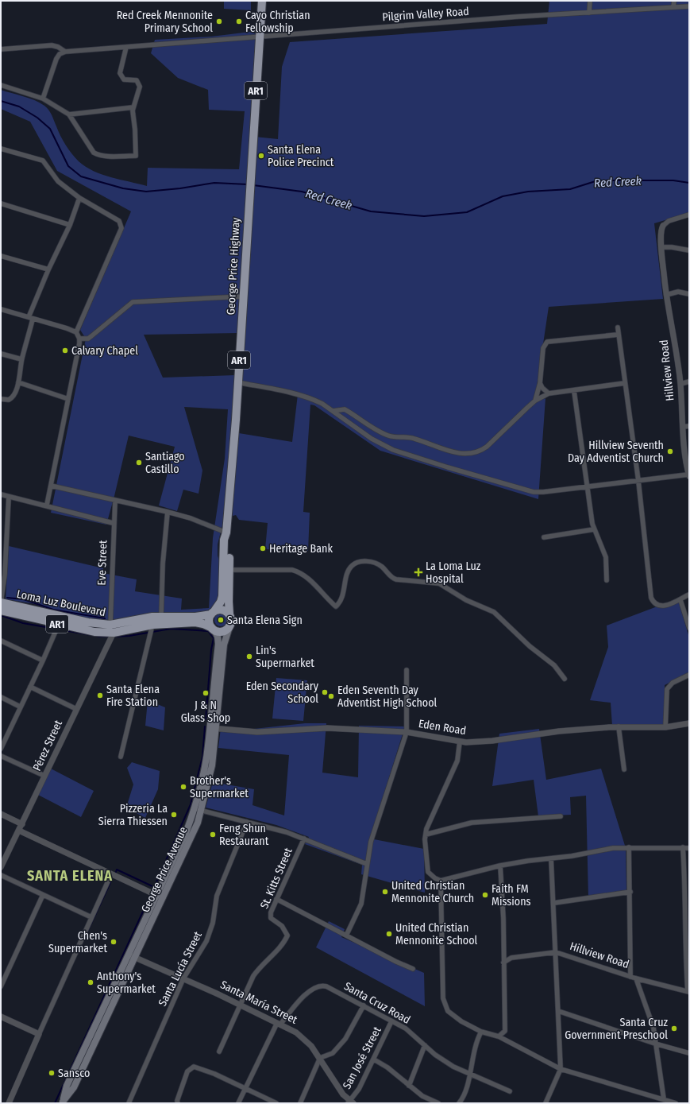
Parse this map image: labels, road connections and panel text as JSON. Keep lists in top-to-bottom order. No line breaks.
{"streets":{"highway":["AR1","George Price Highway","Loma Luz Boulevard"],"main road":["George Price Avenue"],"street":["Pilgrim Valley Road","Hillview Road","Eve Street","Eden Road","Pérez Street","St. Kitts Street","Santa Lucía Street","Santa María Street","Santa Cruz Road","San José Street"]},"crossings":[["Pilgrim Valley Road","George Price Highway"],["George Price Highway","Loma Luz Boulevard"],["George Price Highway","George Price Avenue"],["Eve Street","Loma Luz Boulevard"],["Loma Luz Boulevard","Pérez Street"],["Loma Luz Boulevard","George Price Avenue"],["Eden Road","George Price Avenue"],["George Price Avenue","Santa María Street"],["St. Kitts Street","Santa María Street"],["Santa Lucía Street","Santa María Street"],["Santa María Street","Santa Cruz Road"],["Santa María Street","San José Street"],["Santa Cruz Road","San José Street"]],"districts":["SANTA ELENA"],"water":["Red Creek"],"places":{"other":["Red Creek Mennonite Primary School","Cayo Christian Fellowship","Santa Elena Police Precinct","Calvary Chapel","Hillview Seventh Day Adventist Church","Santiago Castillo","Heritage Bank","Santa Elena Sign","Lin's Supermarket","Eden Secondary School","J & N Glass Shop","Santa Elena Fire Station","Eden Seventh Day Adventist High School","Brother's Supermarket","Pizzeria La Sierra Thiessen","Feng Shun Restaurant","United Christian Mennonite Church","Faith FM Missions","United Christian Mennonite School","Chen's Supermarket","Anthony's Supermarket","Santa Cruz Government Preschool","Sansco"],"health":["La Loma Luz Hospital"]}}
